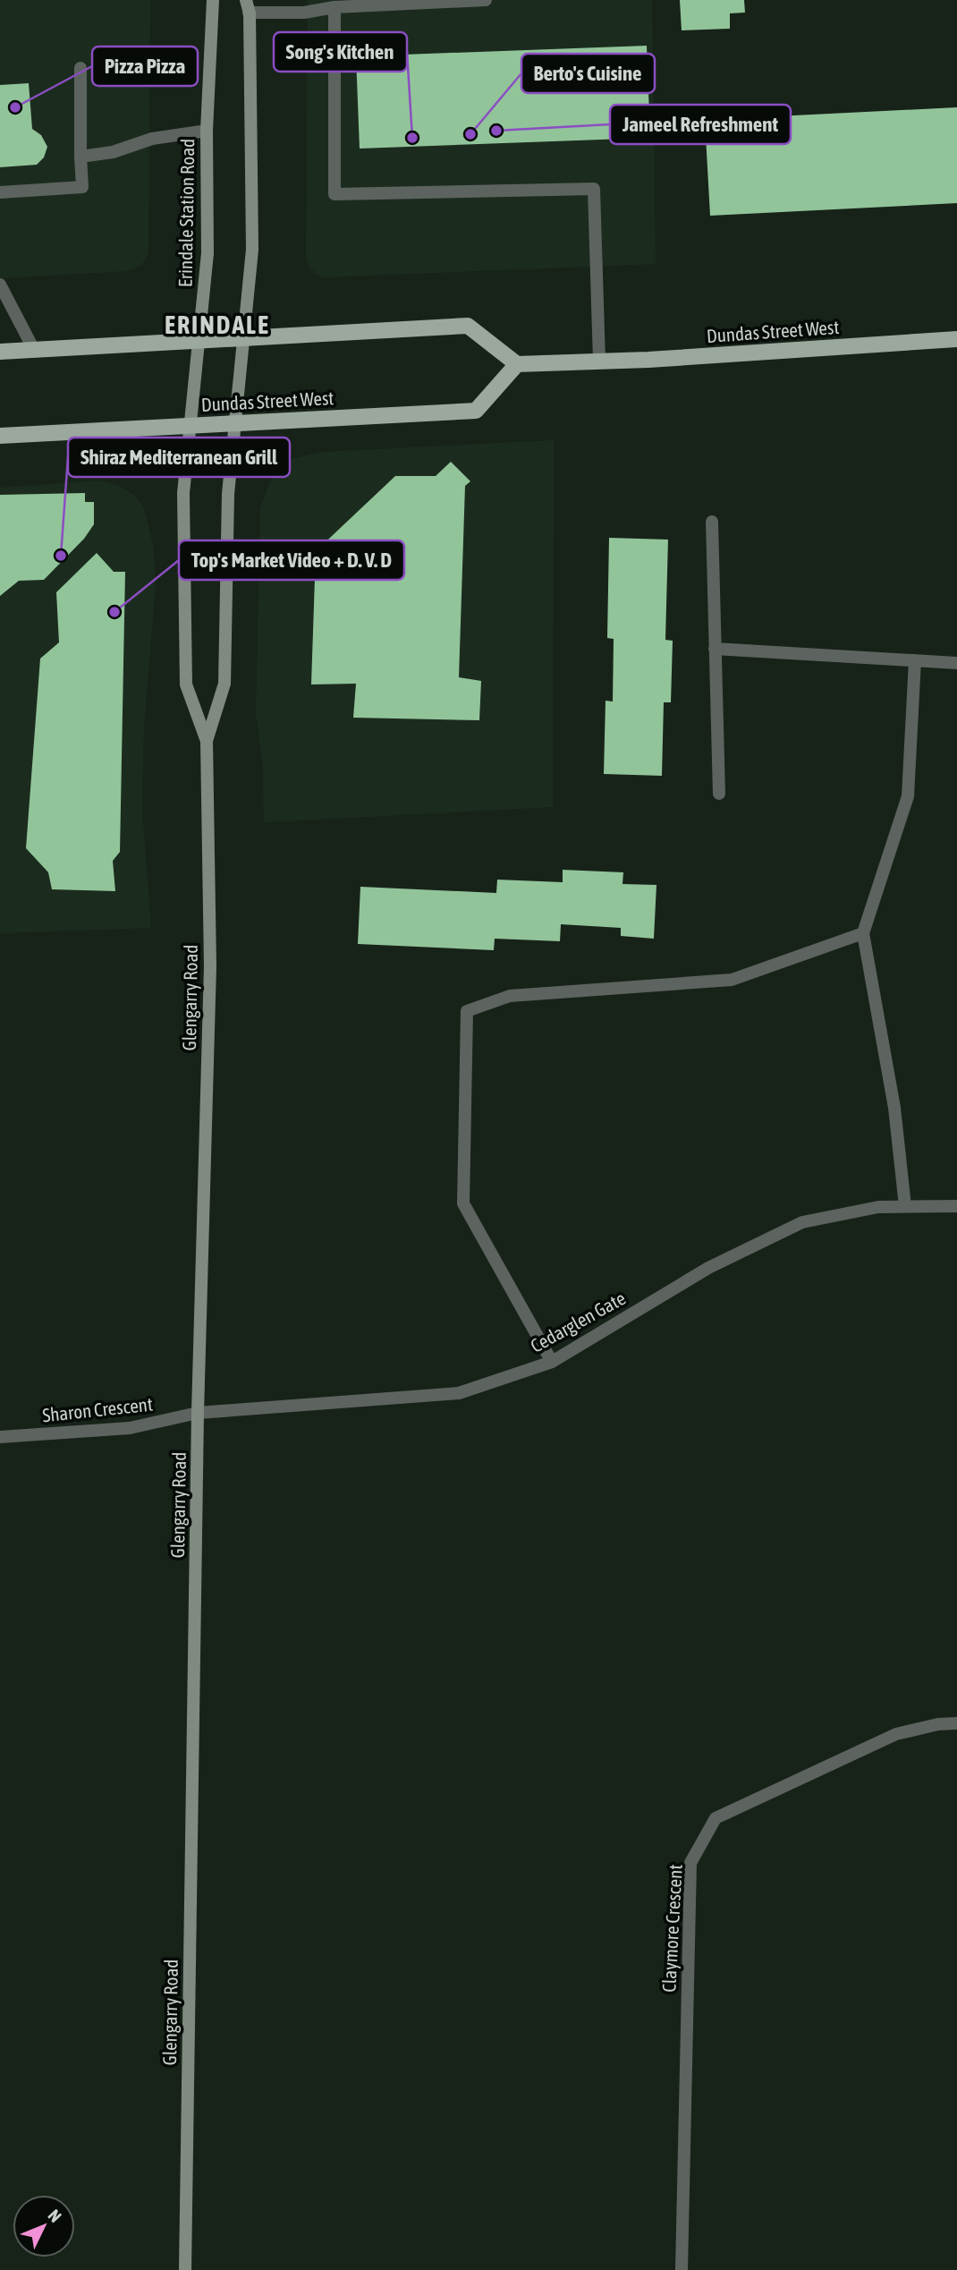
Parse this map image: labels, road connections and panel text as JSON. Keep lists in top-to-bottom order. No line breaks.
{"streets":{"main road":["Dundas Street West"],"street":["Erindale Station Road","Glengarry Road","Cedarglen Gate","Sharon Crescent","Claymore Crescent"]},"crossings":[["Erindale Station Road","Dundas Street West"],["Erindale Station Road","Glengarry Road"],["Dundas Street West","Glengarry Road"],["Glengarry Road","Cedarglen Gate"],["Glengarry Road","Sharon Crescent"],["Cedarglen Gate","Sharon Crescent"]],"districts":["ERINDALE"],"places":["Pizza Pizza","Jameel Refreshment","Berto's Cuisine","Song's Kitchen","Shiraz Mediterranean Grill","Top's Market Video + D. V. D"],"north":"top right"}
